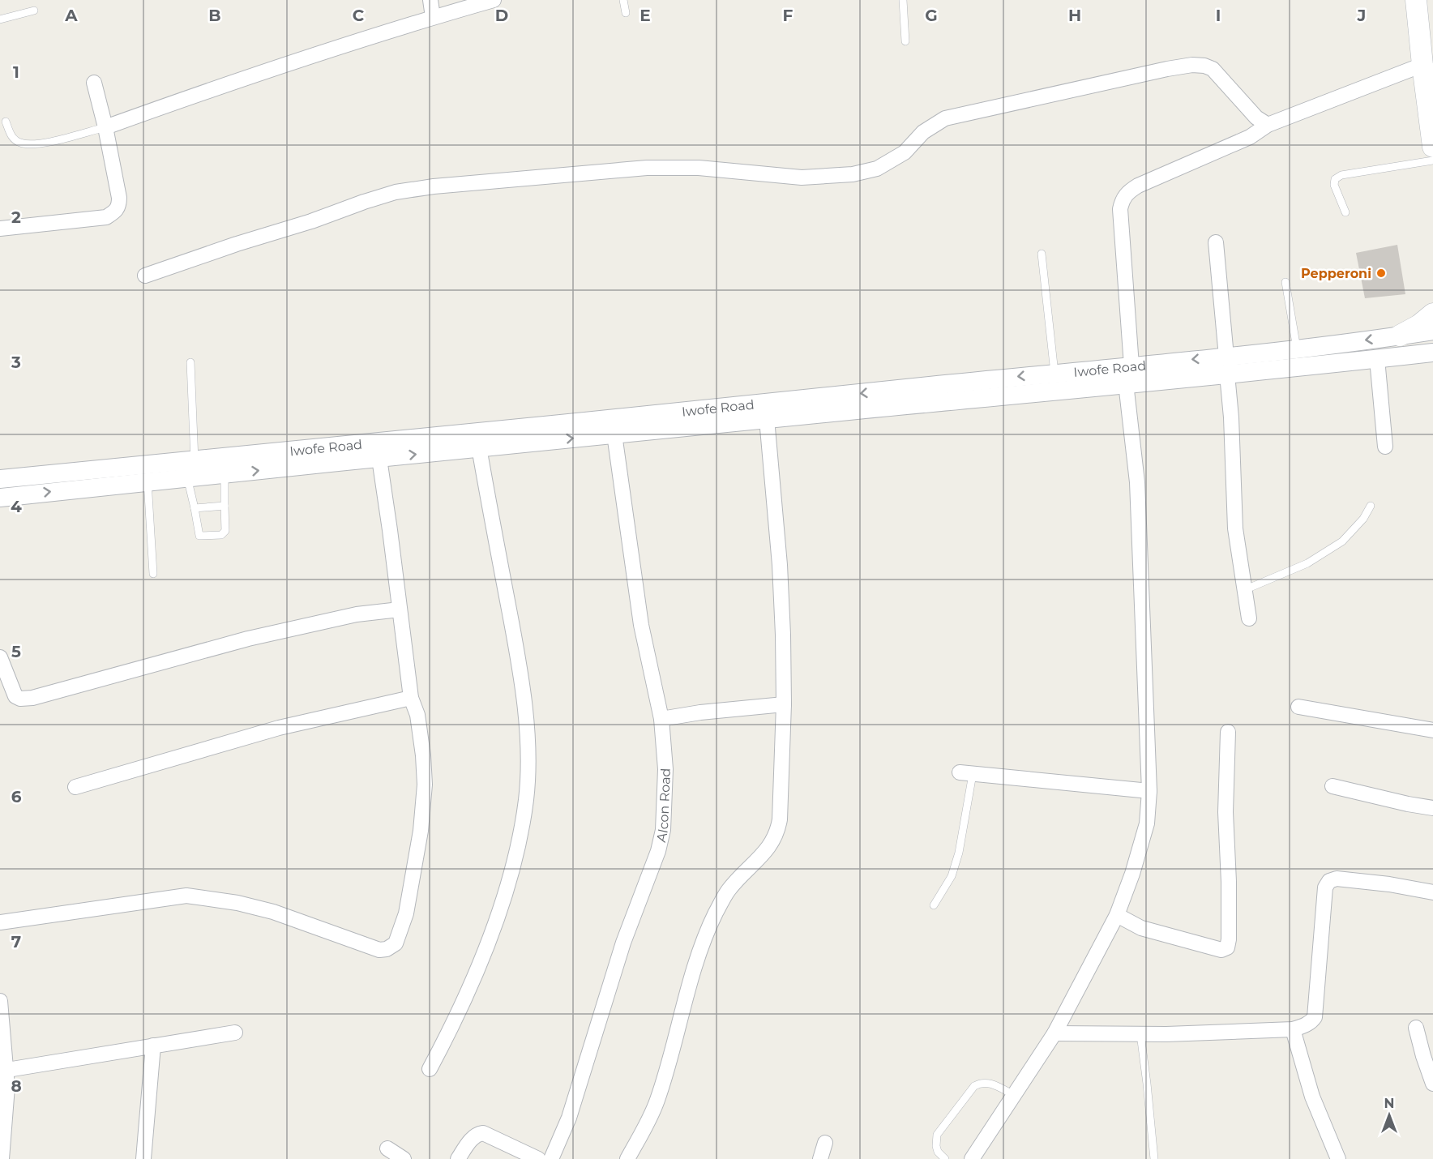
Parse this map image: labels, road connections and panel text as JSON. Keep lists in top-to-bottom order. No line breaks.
{"streets":{"street":["Iwofe Road","Alcon Road"]},"crossings":[["Iwofe Road","Alcon Road"]],"places":["Pepperoni"],"north":"top","grid":{"columns":["A","B","C","D","E","F","G","H","I","J"],"rows":["1","2","3","4","5","6","7","8"]}}
